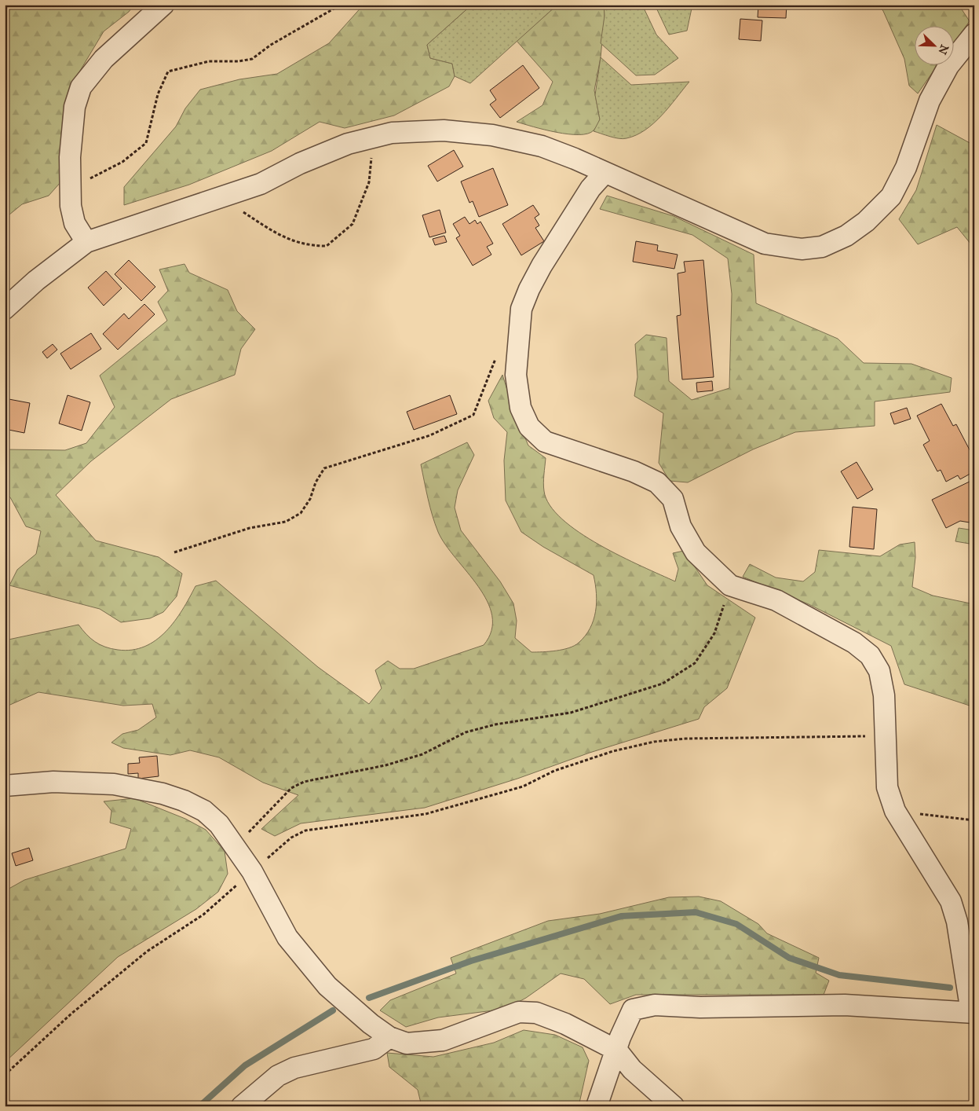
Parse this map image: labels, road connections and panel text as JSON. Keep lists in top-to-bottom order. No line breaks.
{"north":"bottom right"}
